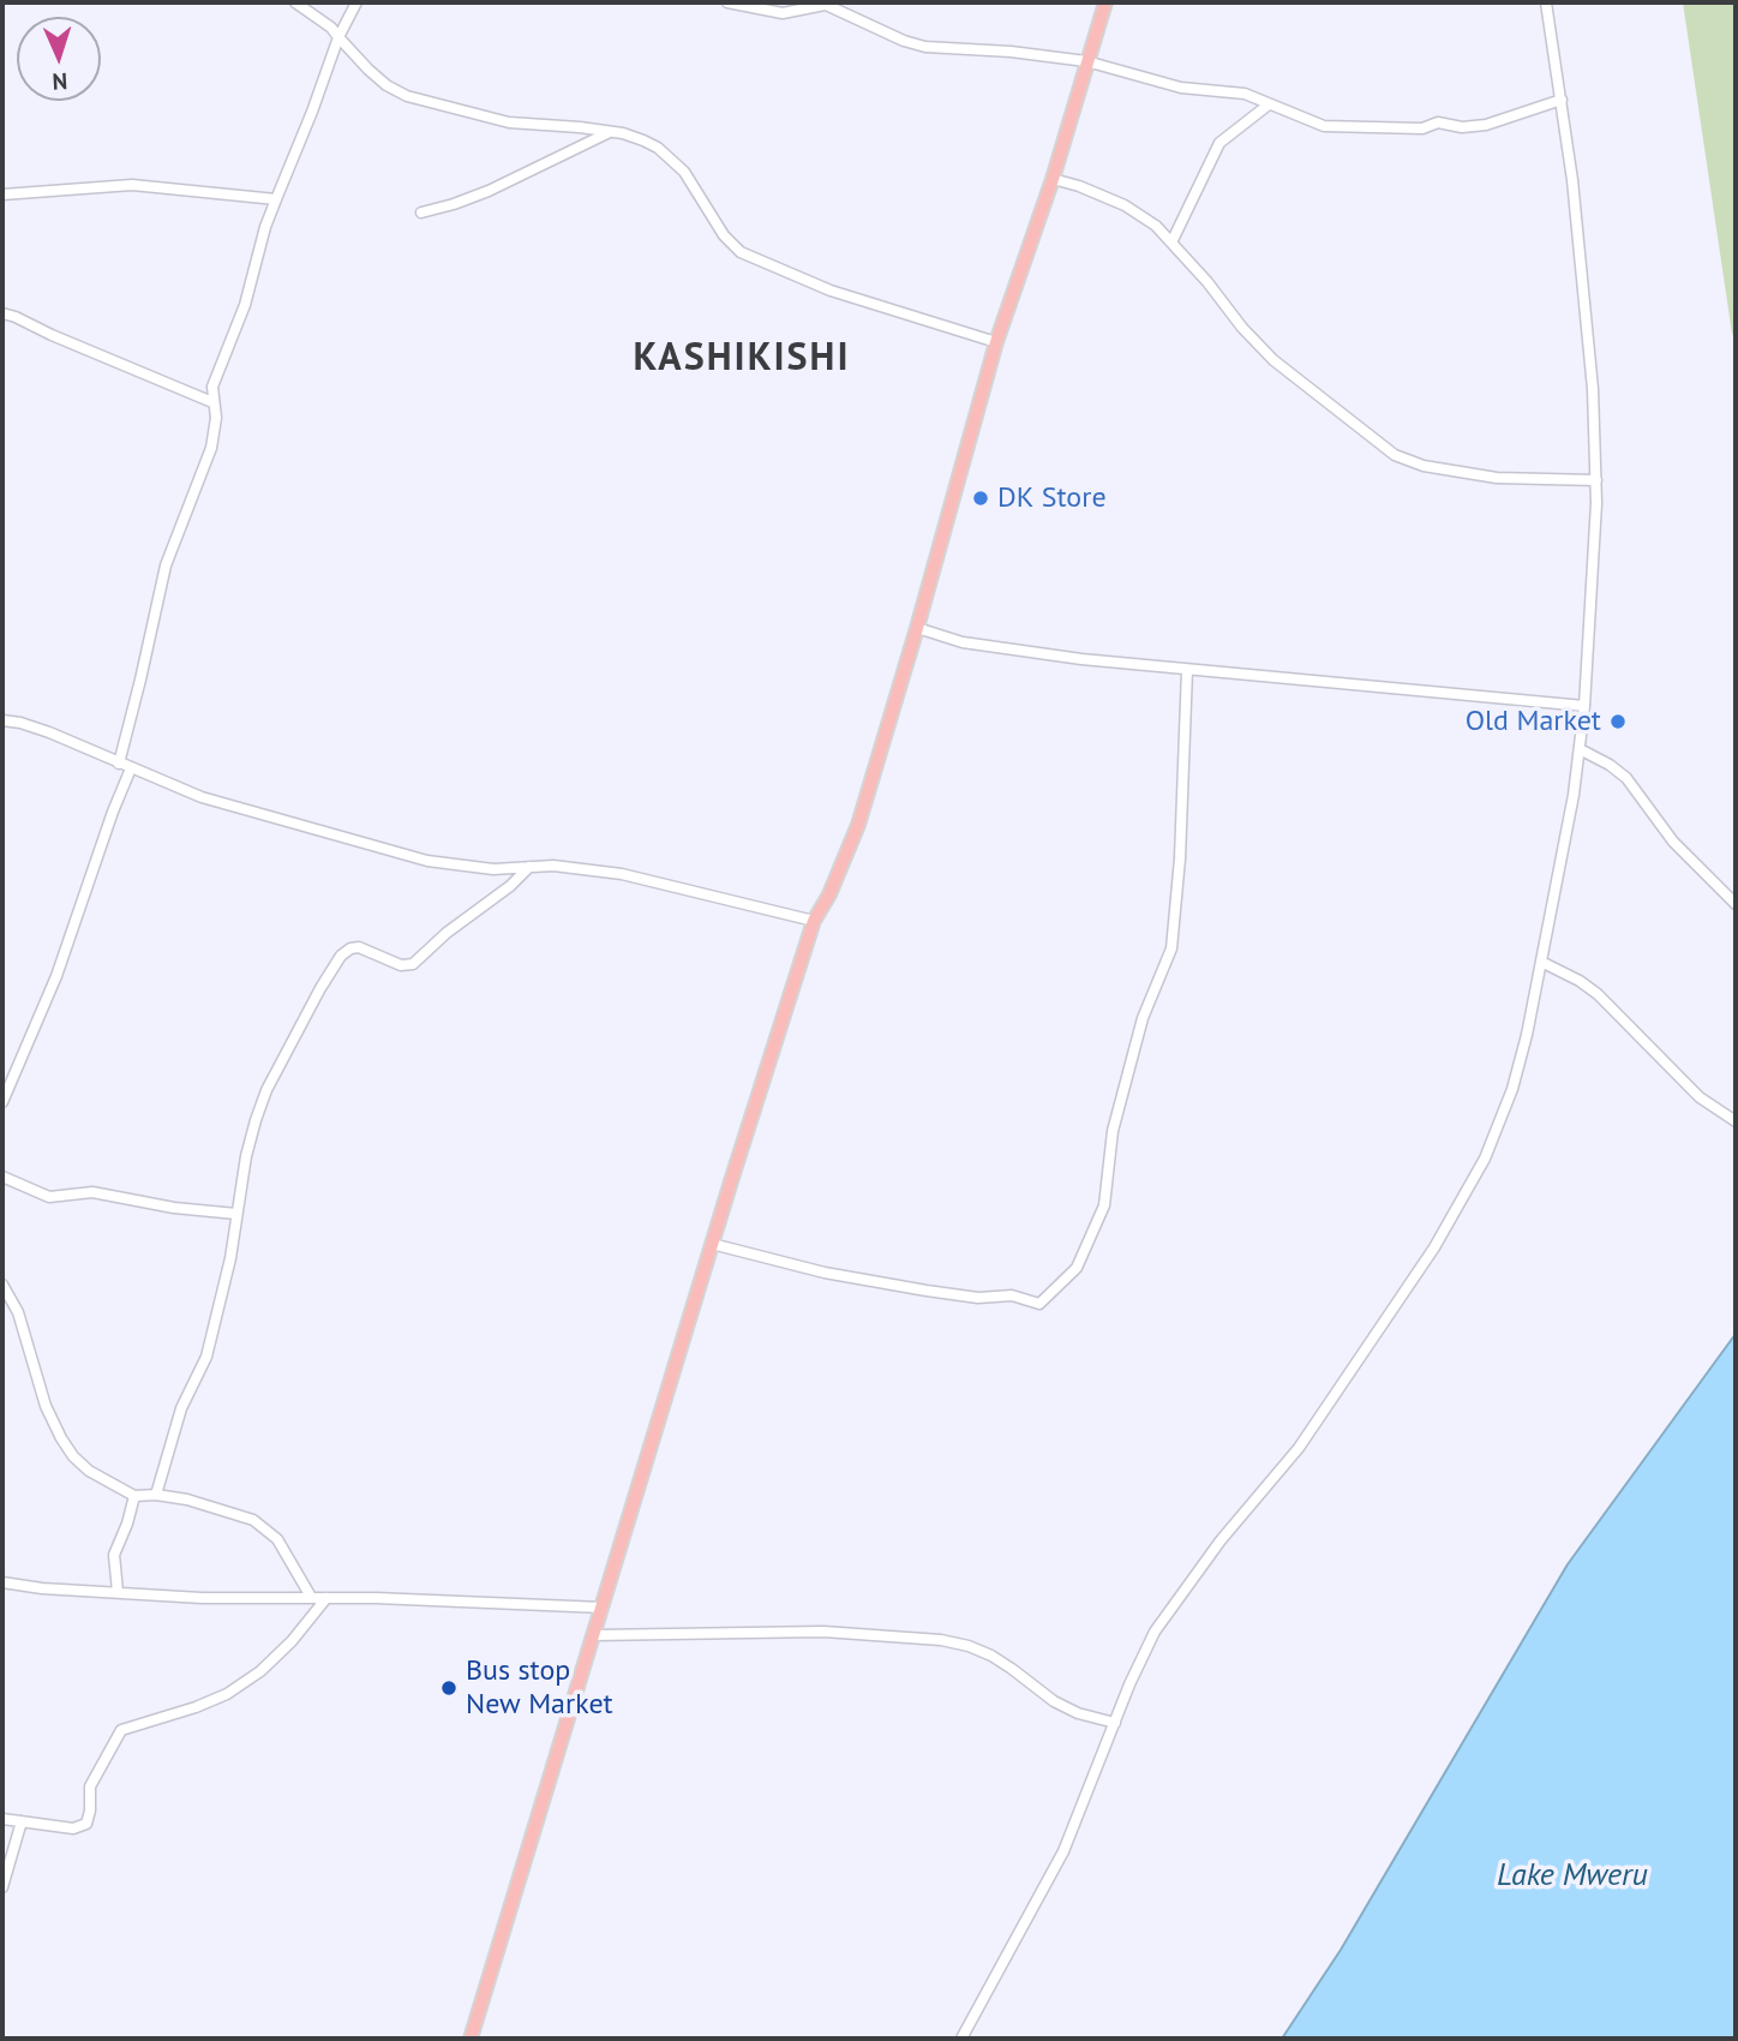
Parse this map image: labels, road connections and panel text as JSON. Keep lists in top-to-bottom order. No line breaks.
{"districts":["KASHIKISHI"],"water":["Lake Mweru"],"places":["DK Store","Old Market","Bus stop New Market"],"north":"bottom"}
